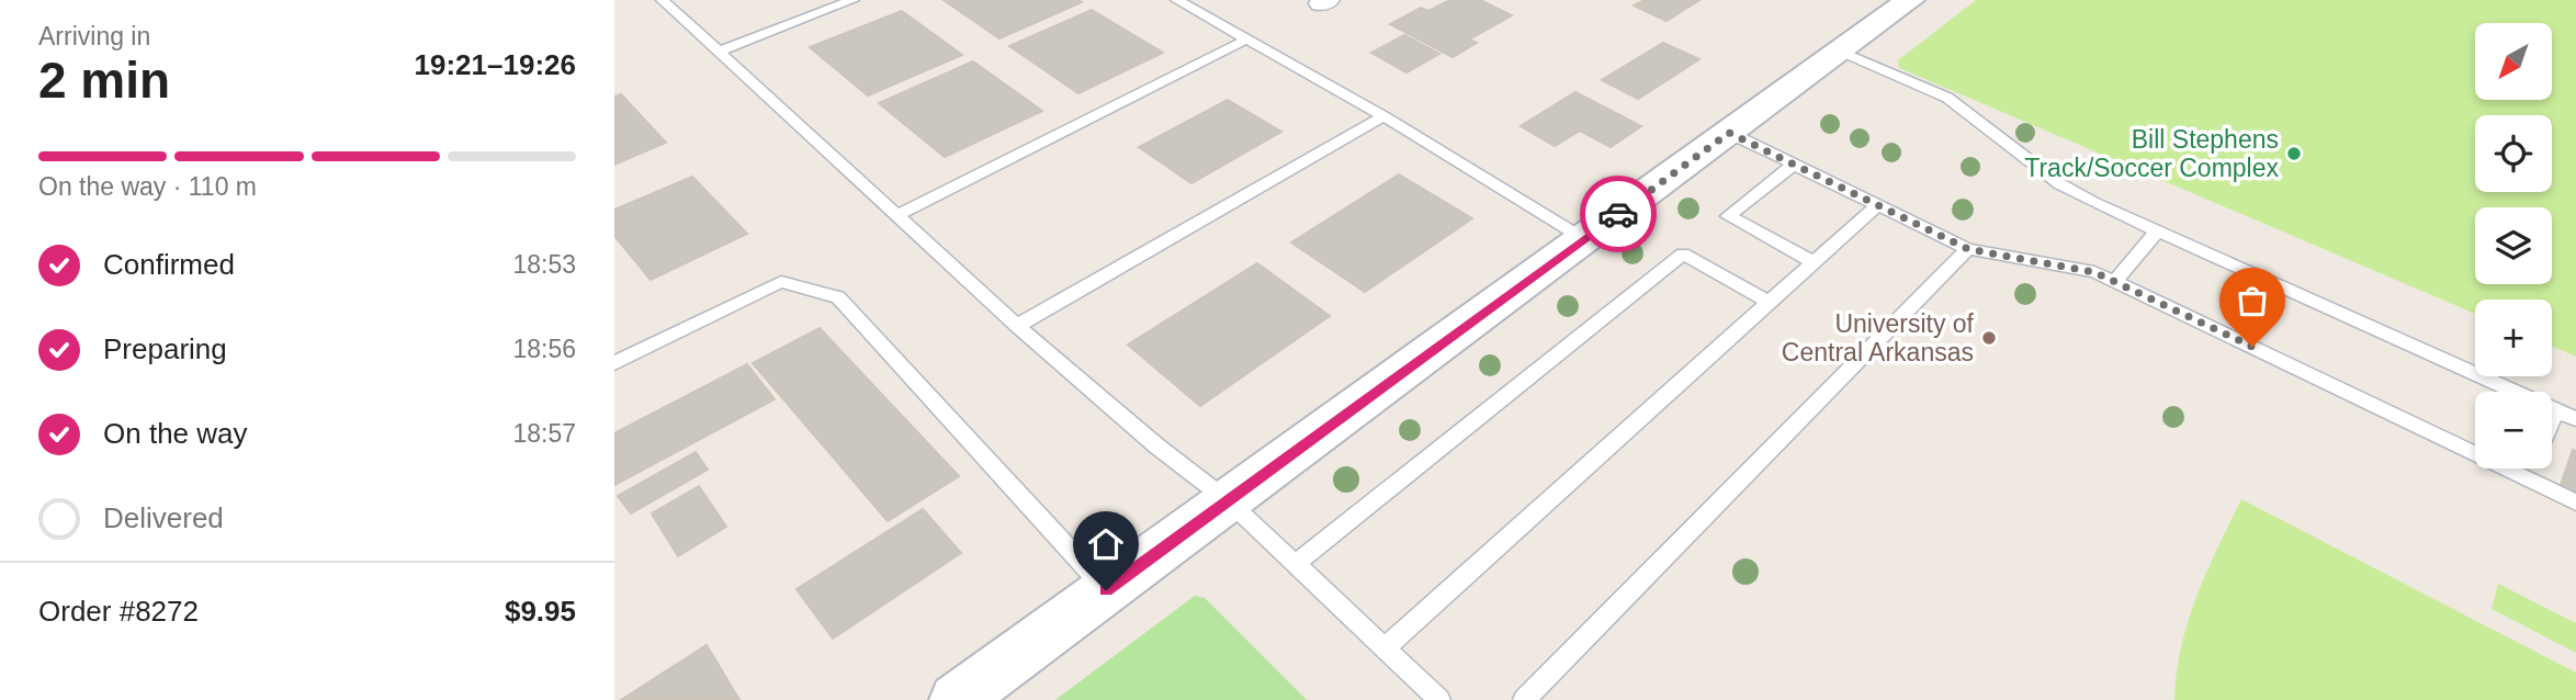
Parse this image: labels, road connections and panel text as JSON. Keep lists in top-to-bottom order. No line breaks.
{"places":["Bill Stephens Track/Soccer Complex","University of Central Arkansas"],"north":"bottom left","page":{"heading":["2 min","Arriving in","19:21–19:26"],"panel":["Order #8272","$9.95"],"map_buttons":["+","−"],"bar":"On the way · 110 m","list":[["Confirmed","18:53"],["Preparing","18:56"],["On the way","18:57"],"Delivered"]}}
